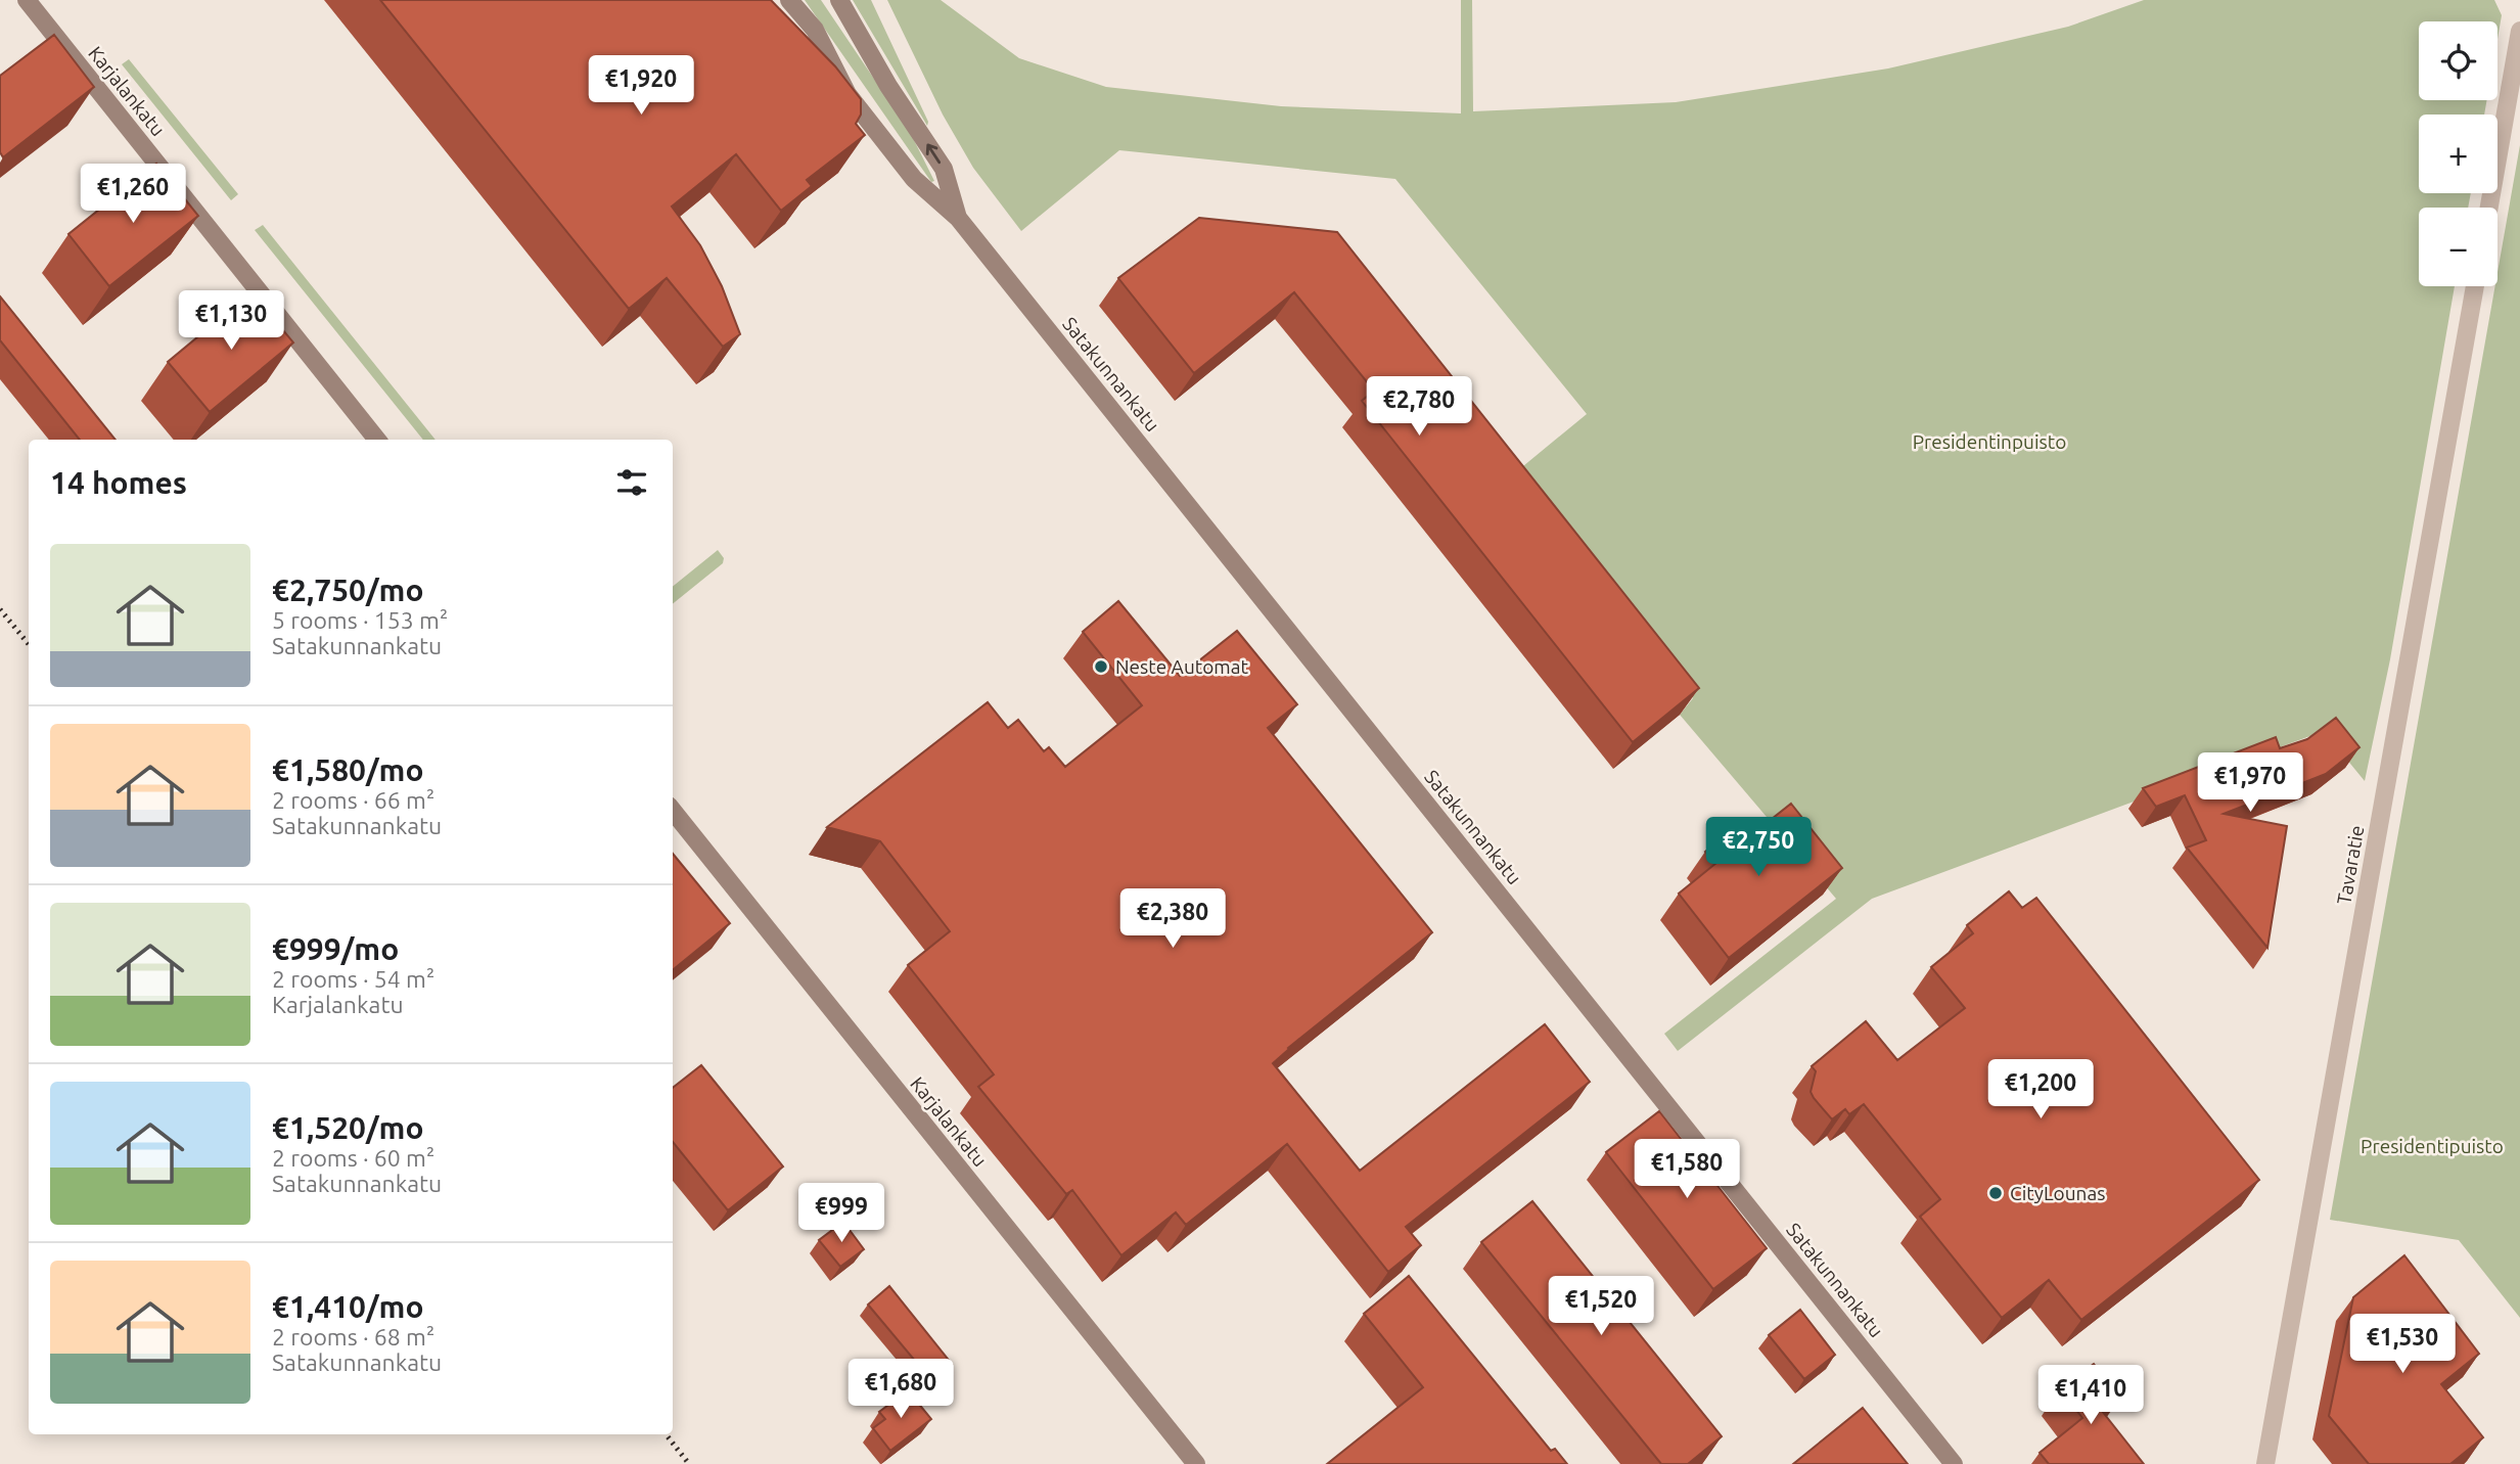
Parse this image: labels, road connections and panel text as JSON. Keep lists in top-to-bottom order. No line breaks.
{"streets":{"main road":["Karjalankatu","Satakunnankatu"],"street":["Tavaratie"]},"parks":["Presidentinpuisto","Presidentipuisto"],"places":["Neste Automat","CityLounas"],"page":{"map_buttons":["+","−"],"price":["€1,920","€1,260","€1,130","€2,780","€1,970","€2,750","€2,380","€1,200","€1,580","€999","€1,520","€1,530","€1,680","€1,410"],"heading":"14 homes","list":[{"name":"€2,750/mo","note":"5 rooms · 153 m² · Satakunnankatu"},{"name":"€1,580/mo","note":"2 rooms · 66 m² · Satakunnankatu"},{"name":"€999/mo","note":"2 rooms · 54 m² · Karjalankatu"},{"name":"€1,520/mo","note":"2 rooms · 60 m² · Satakunnankatu"},{"name":"€1,410/mo","note":"2 rooms · 68 m² · Satakunnankatu"}]}}
